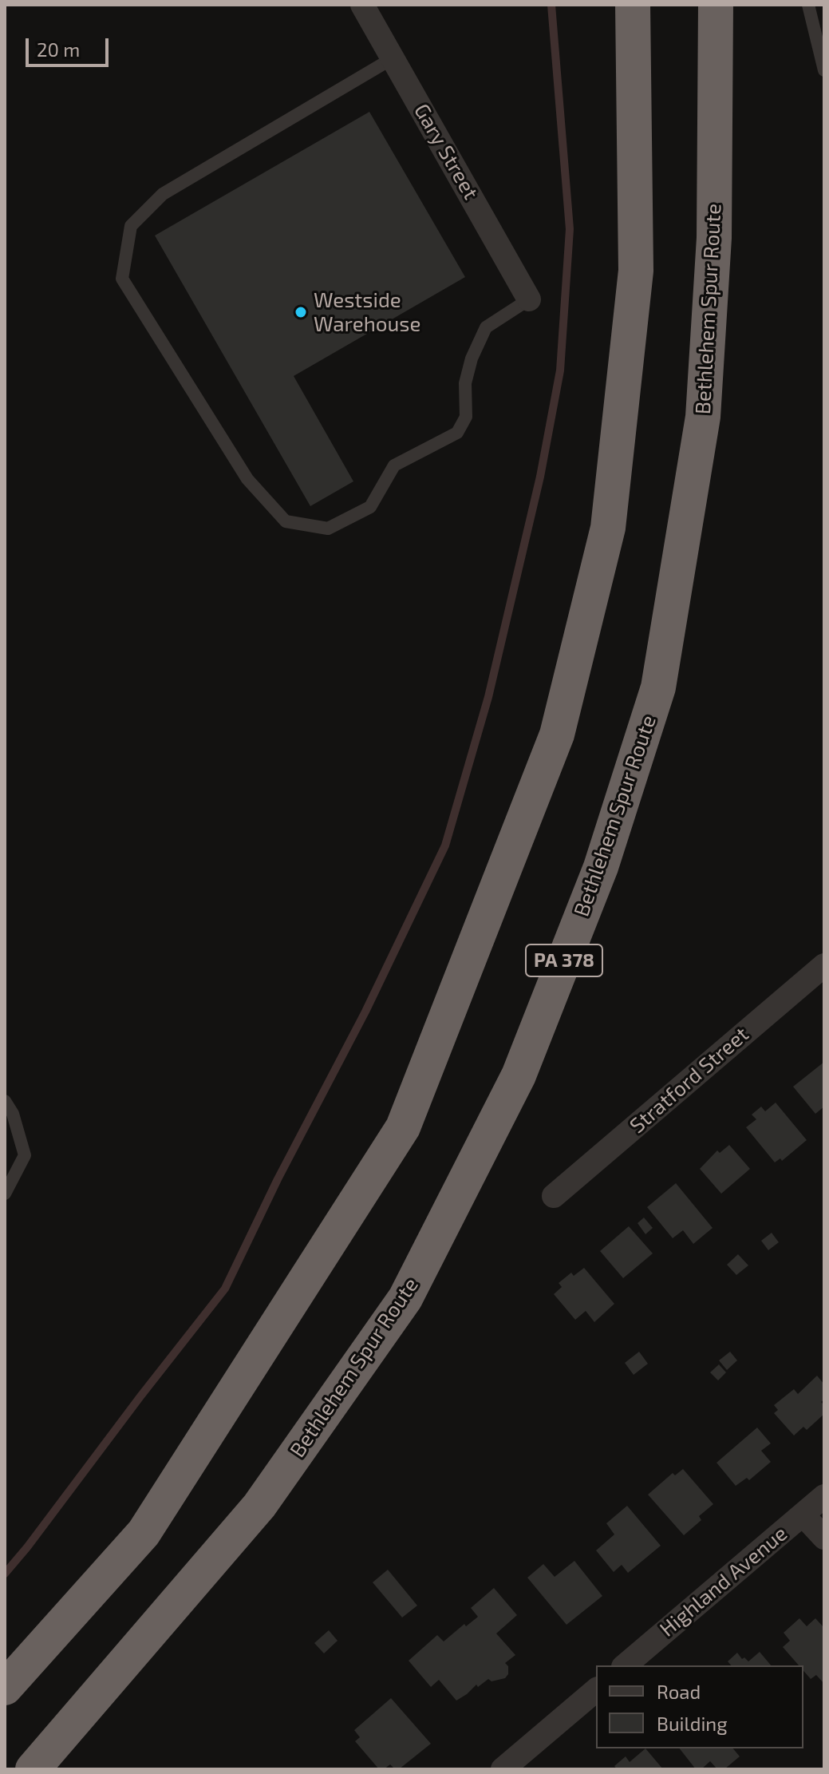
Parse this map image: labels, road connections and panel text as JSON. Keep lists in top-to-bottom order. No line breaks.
{"streets":{"highway":["Bethlehem Spur Route","PA 378"],"street":["Gary Street","Stratford Street","Highland Avenue"]},"places":["Westside Warehouse"],"legend":["Road","Building"],"scale_bar":"20 m"}
